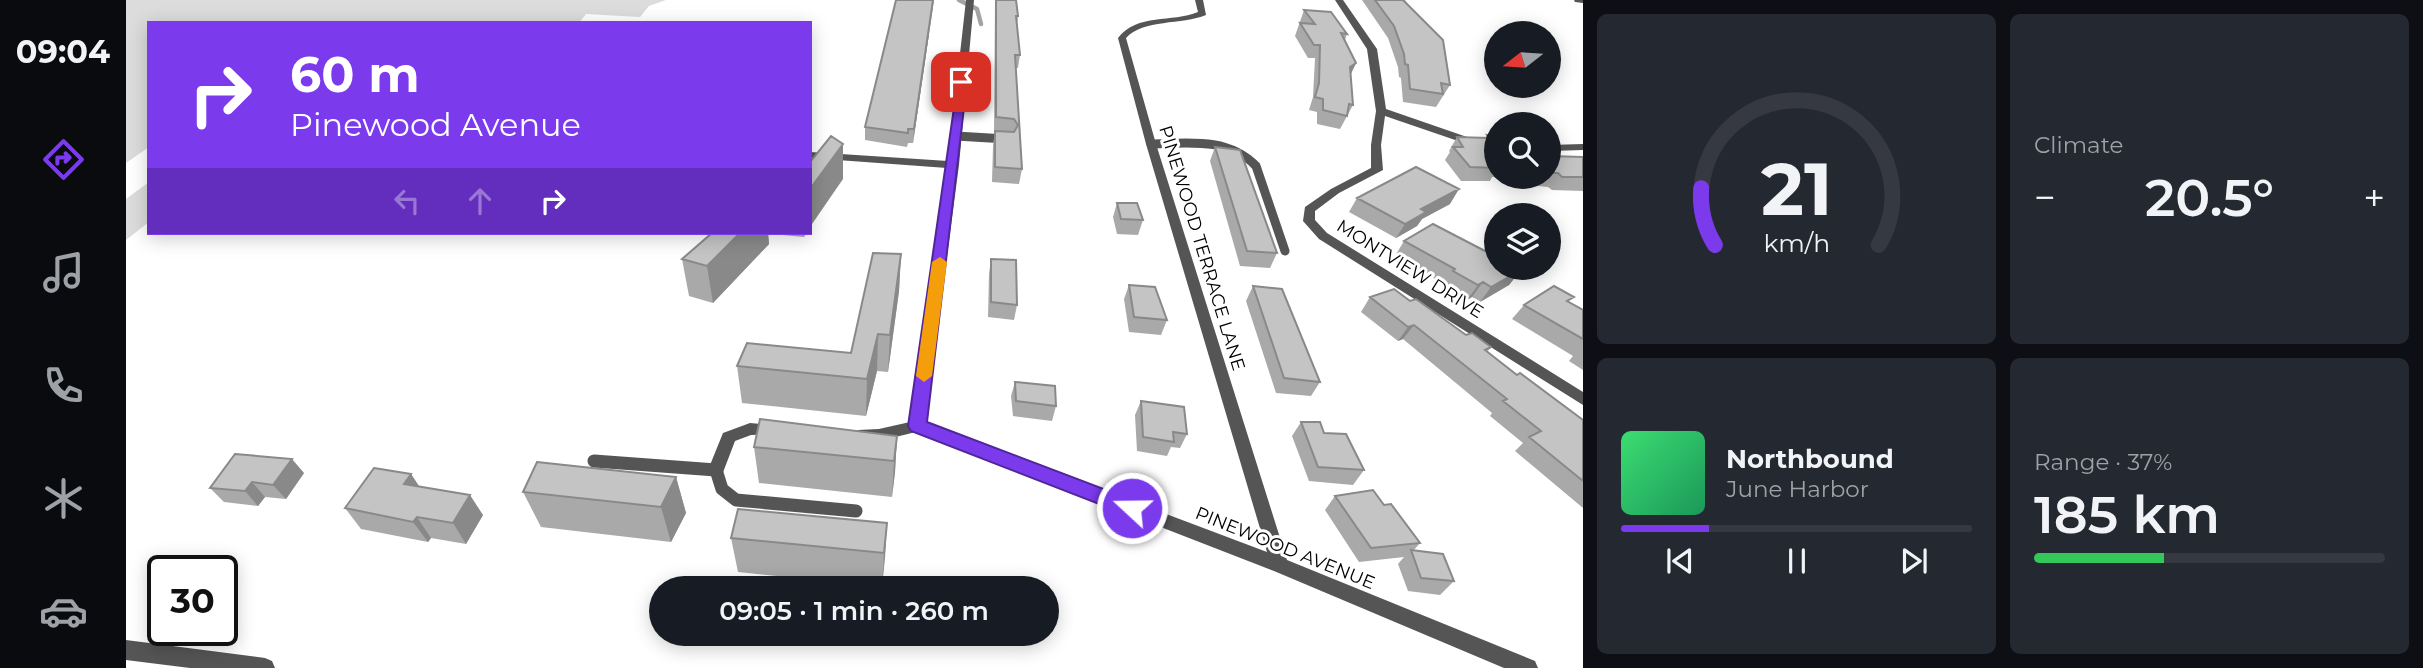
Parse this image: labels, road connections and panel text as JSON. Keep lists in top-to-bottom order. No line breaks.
{"streets":{"street":["PINEWOOD TERRACE LANE","MONTVIEW DRIVE","PINEWOOD AVENUE"]},"crossings":[["PINEWOOD TERRACE LANE","PINEWOOD AVENUE"]],"north":"left","page":{"tabs":"09:04","tile":["Climate",["Range · 37%","185 km"]],"turn":["60 m","Pinewood Avenue"],"heat":["−","20.5°","+"],"song":["Northbound","June Harbor"],"limit":"30","trip":"09:05 · 1 min · 260 m","gauge":["21","km/h"]}}
